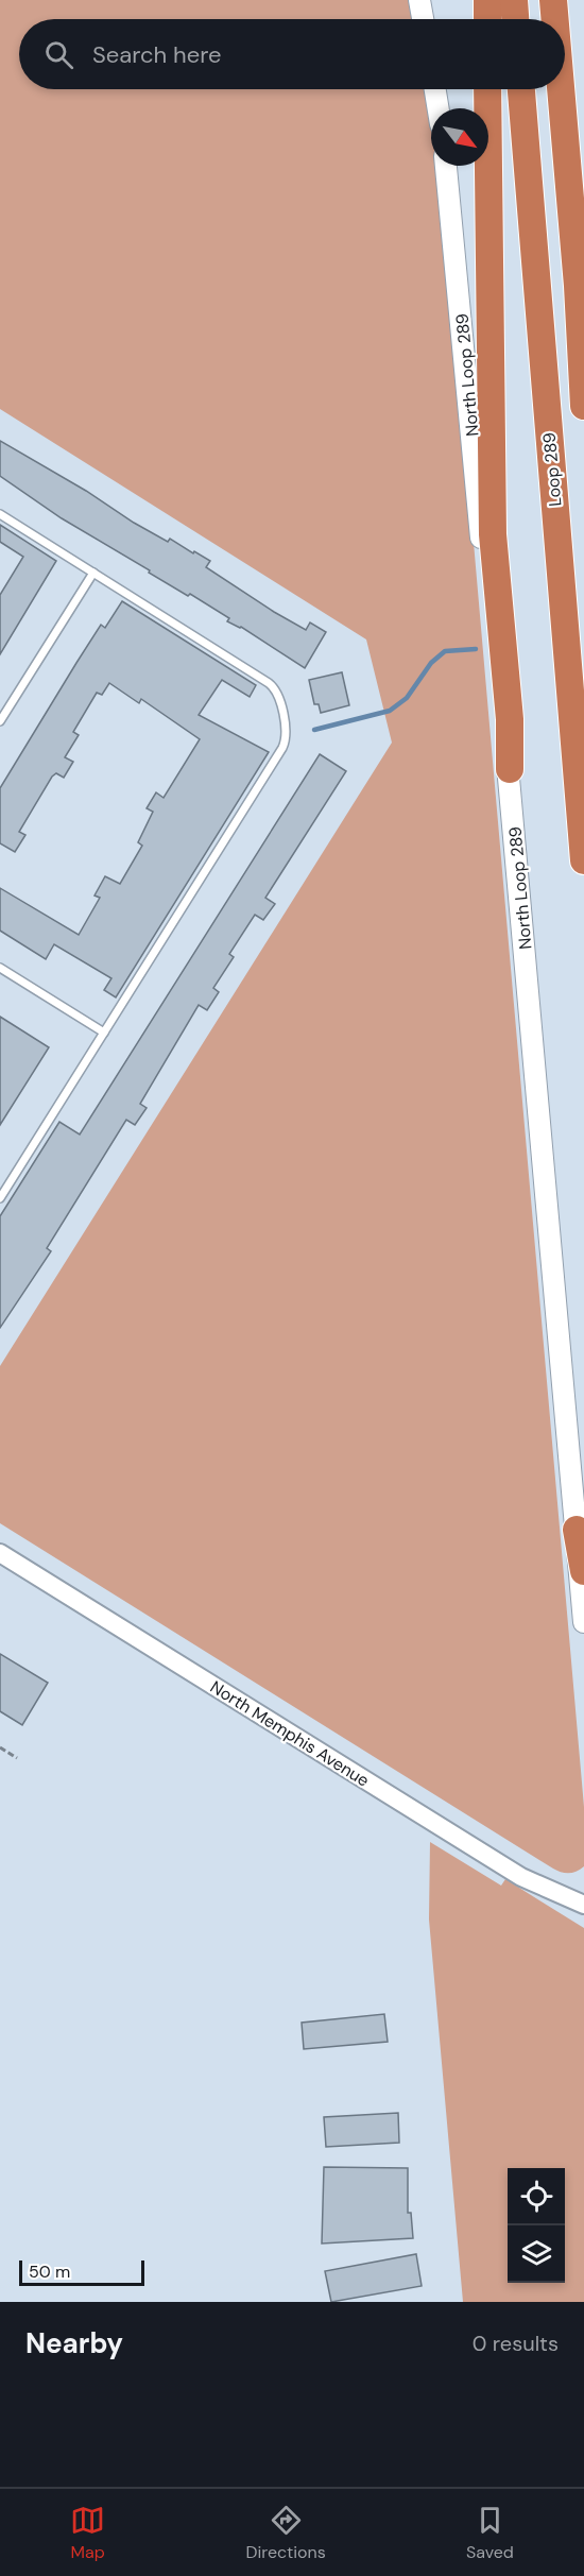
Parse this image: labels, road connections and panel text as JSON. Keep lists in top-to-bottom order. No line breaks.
{"streets":{"highway":["Loop 289"],"main road":["North Loop 289"],"street":["North Memphis Avenue"]},"scale_bar":"50 m","north":"bottom right","page":{"search":"Search here","scale":"50 m","heading":["Nearby","0 results"],"nav":["Map","Directions","Saved"]}}
